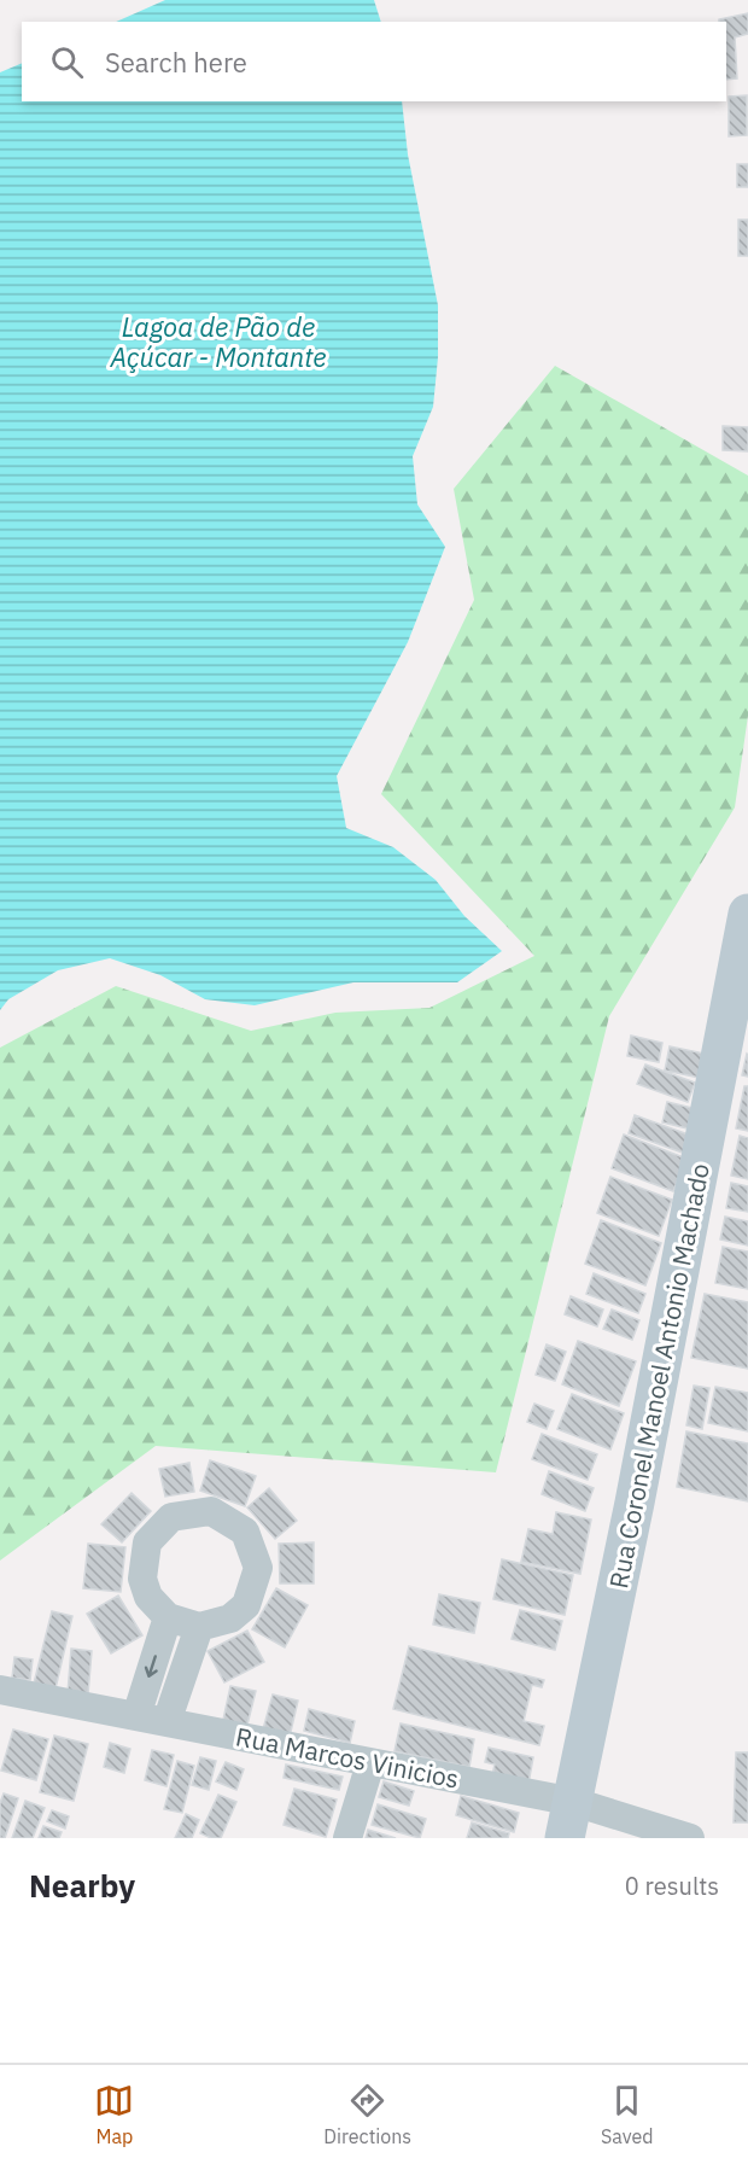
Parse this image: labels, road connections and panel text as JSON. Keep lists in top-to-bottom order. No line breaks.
{"streets":{"street":["Rua Coronel Manoel Antonio Machado","Rua Marcos Vinicios"]},"crossings":[["Rua Coronel Manoel Antonio Machado","Rua Marcos Vinicios"]],"water":["Lagoa de Pão de Açúcar - Montante"],"page":{"search":"Search here","heading":["Nearby","0 results"],"nav":["Map","Directions","Saved"]}}
